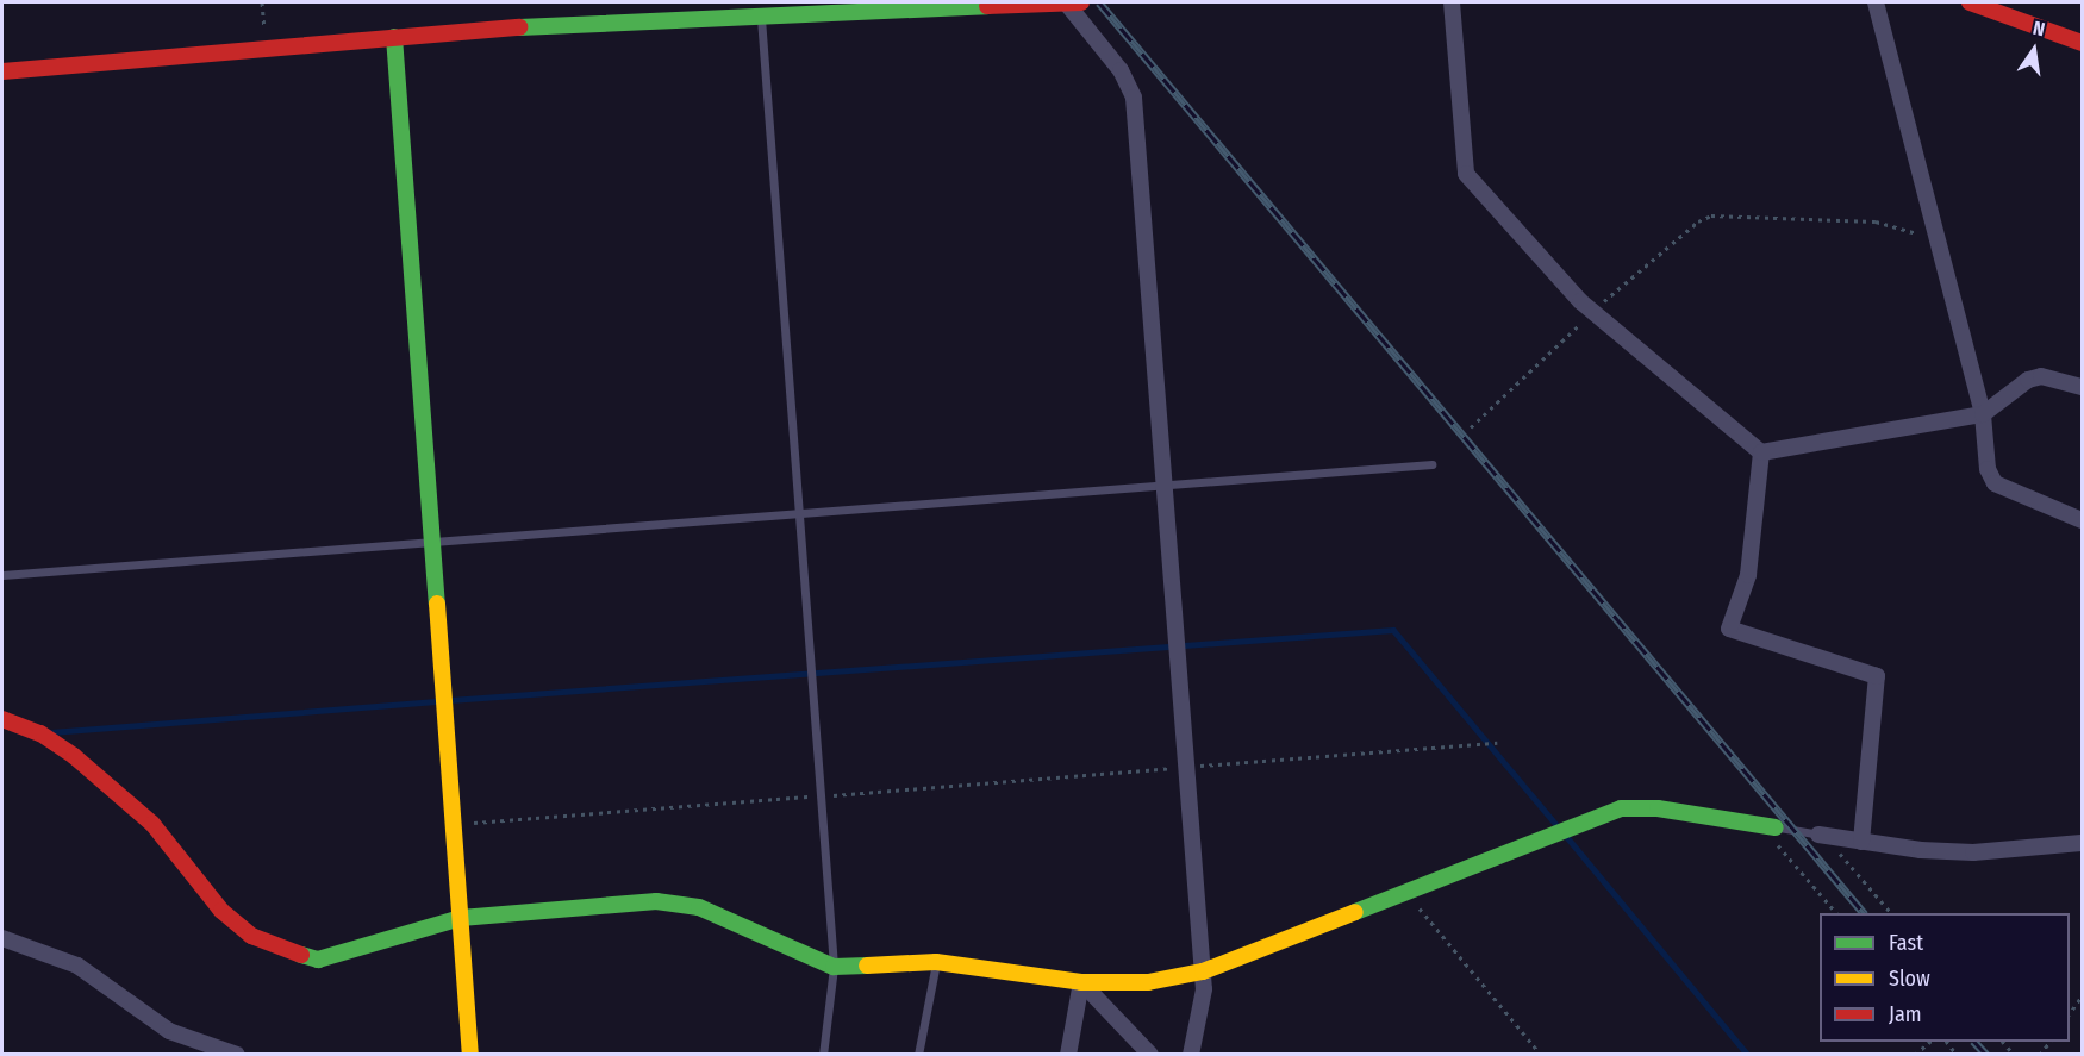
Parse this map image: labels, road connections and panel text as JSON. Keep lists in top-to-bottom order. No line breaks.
{"legend":["Fast","Slow","Jam"],"north":"top"}
